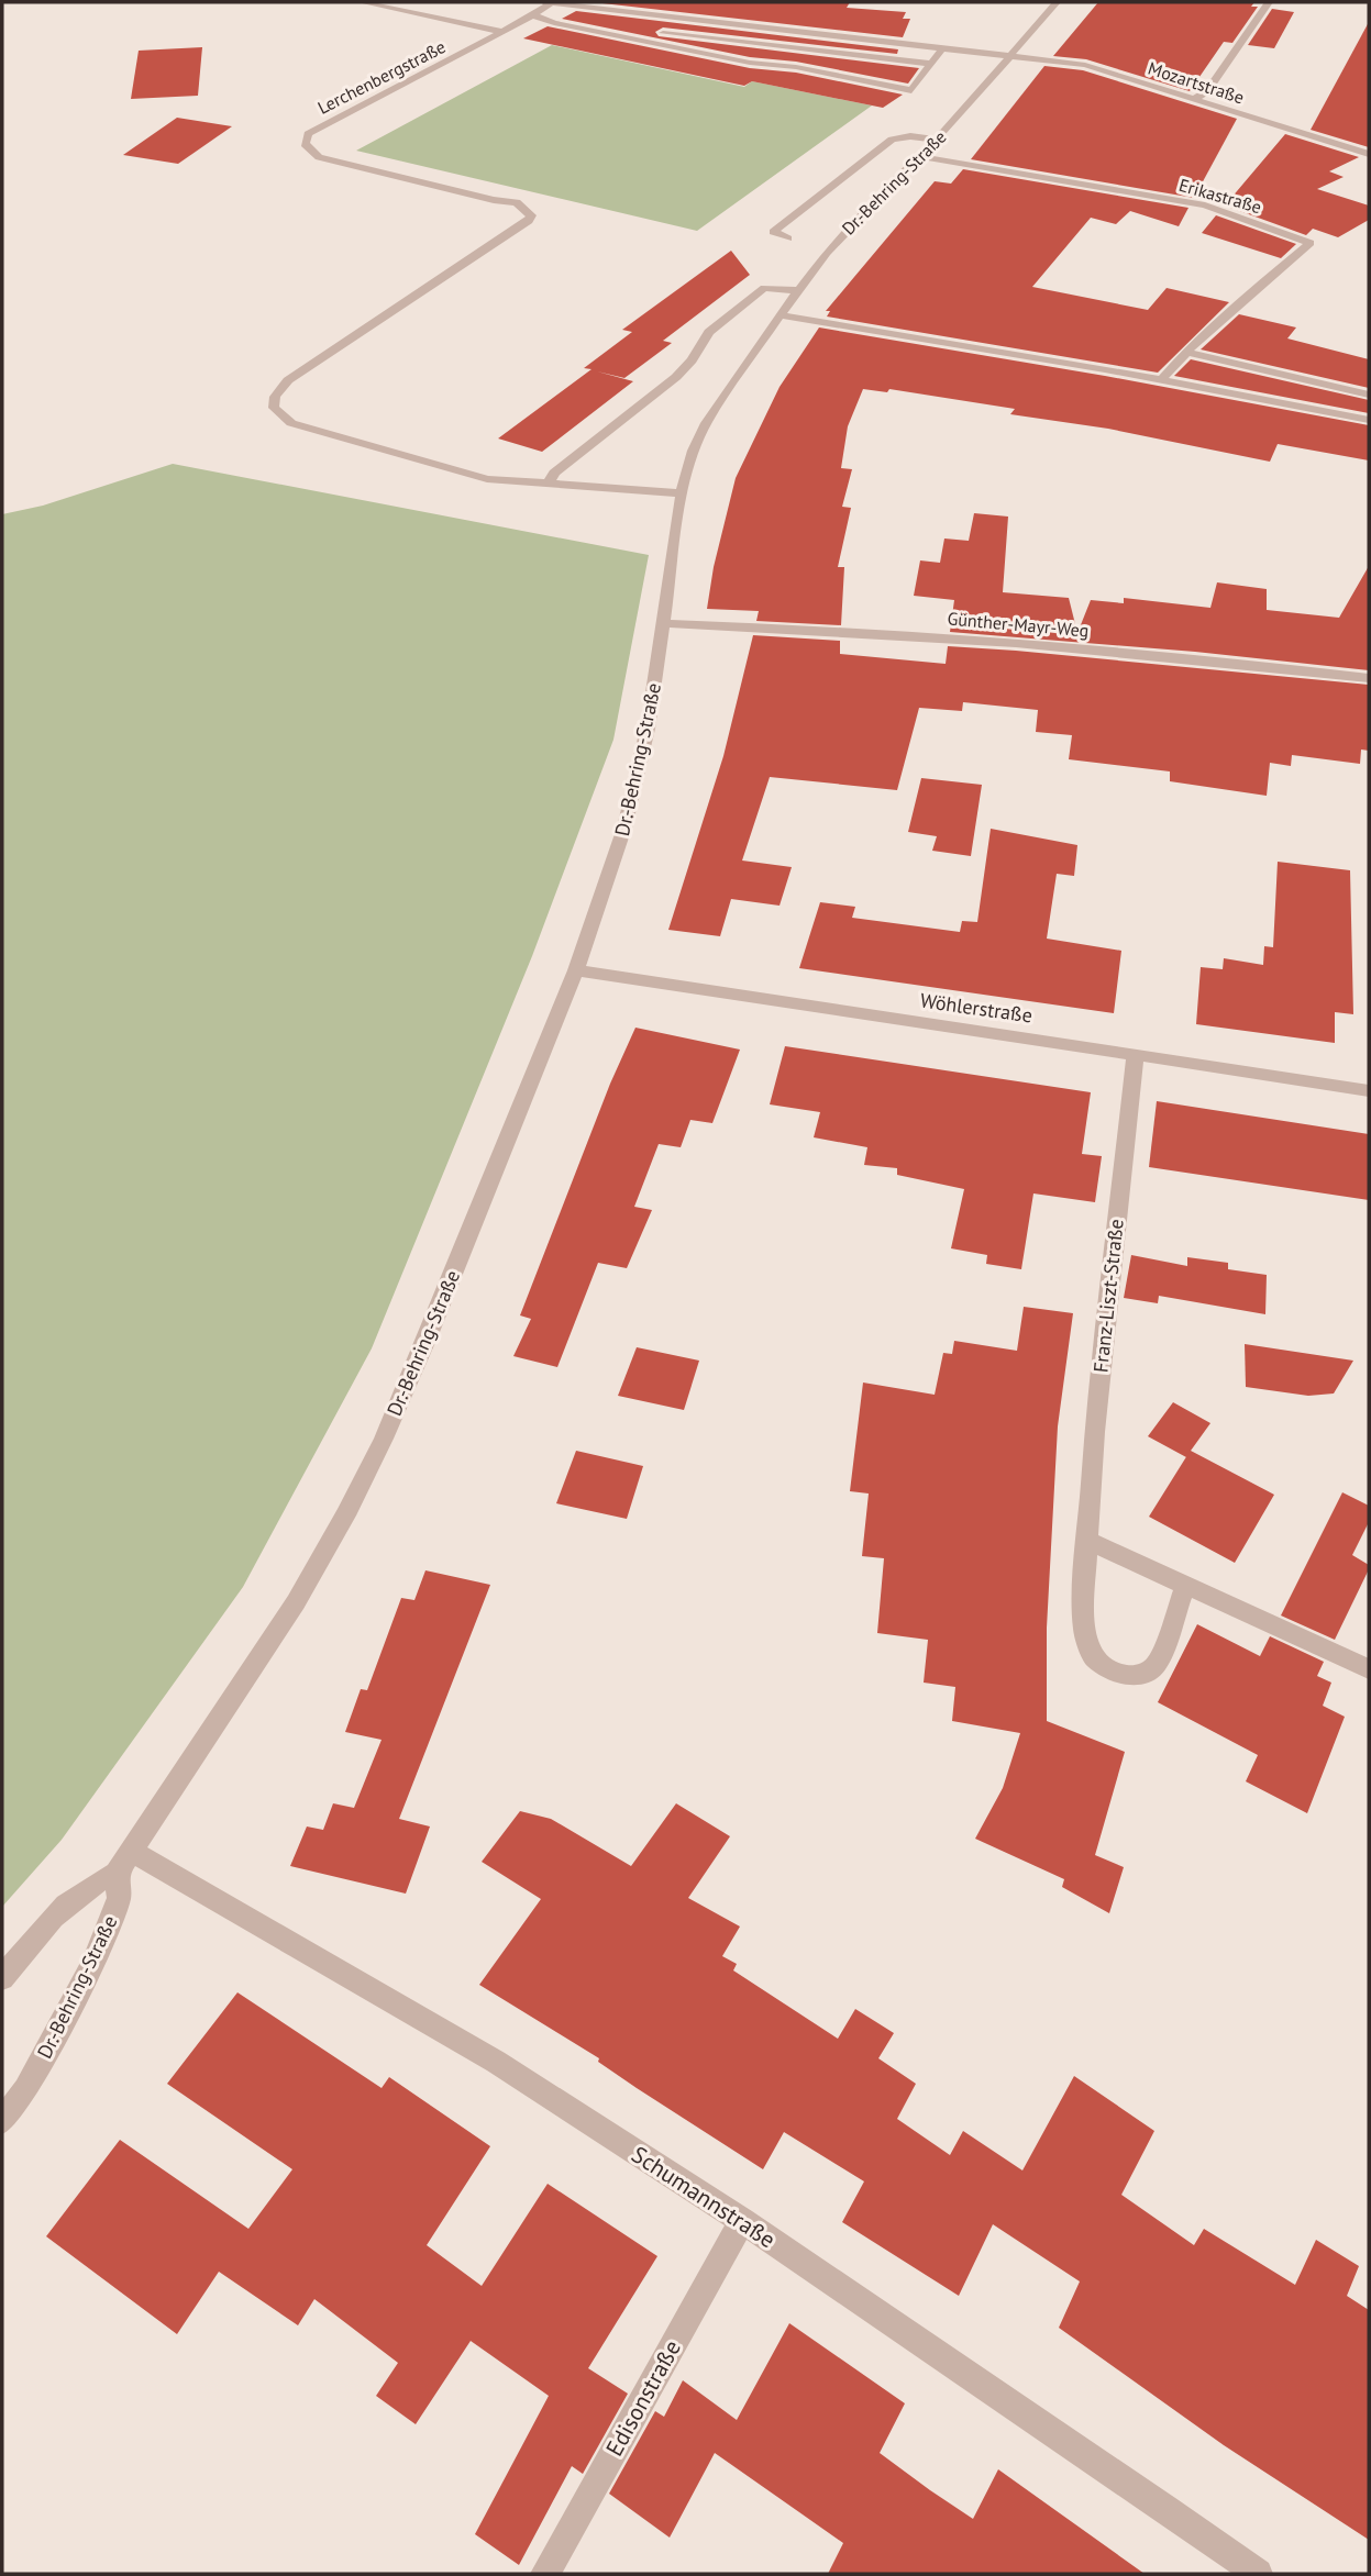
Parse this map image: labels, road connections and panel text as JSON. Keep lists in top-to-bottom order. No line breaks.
{"streets":{"street":["Lerchenbergstraße","Mozartstraße","Dr.-Behring-Straße","Erikastraße","Günther-Mayr-Weg","Wöhlerstraße","Franz-Liszt-Straße","Schumannstraße","Edisonstraße"]},"crossings":[["Mozartstraße","Dr.-Behring-Straße"],["Dr.-Behring-Straße","Erikastraße"],["Dr.-Behring-Straße","Günther-Mayr-Weg"],["Dr.-Behring-Straße","Wöhlerstraße"],["Dr.-Behring-Straße","Schumannstraße"],["Wöhlerstraße","Franz-Liszt-Straße"],["Schumannstraße","Edisonstraße"]]}
